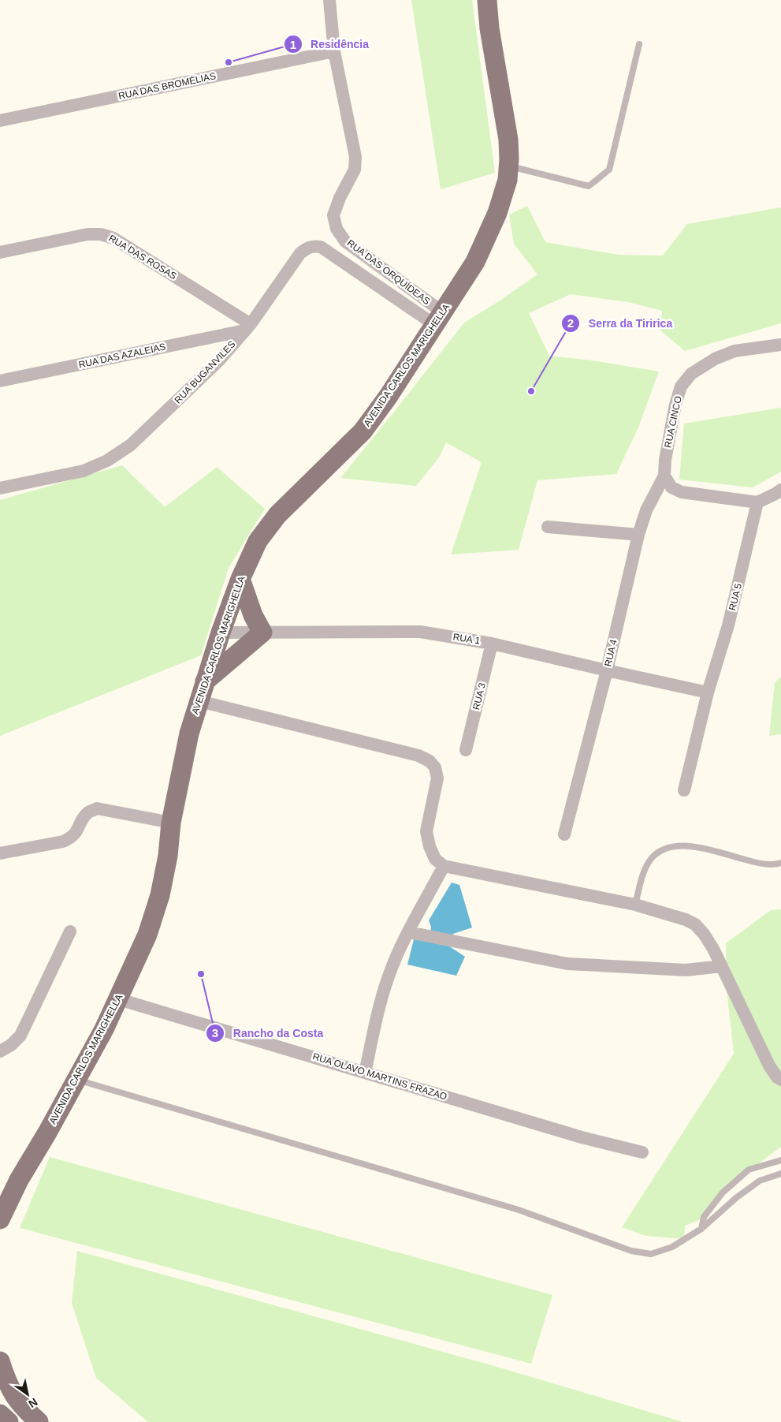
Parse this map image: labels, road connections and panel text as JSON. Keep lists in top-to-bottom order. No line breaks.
{"streets":{"main road":["AVENIDA CARLOS MARIGHELLA"],"street":["RUA DAS BROMÉLIAS","RUA DAS ROSAS","RUA DAS ORQUÍDEAS","RUA DAS AZALEIAS","RUA BUGANVILES","RUA CINCO","RUA 5","RUA 1","RUA 4","RUA 3","RUA OLAVO MARTINS FRAZAO"]},"crossings":[["RUA DAS BROMÉLIAS","RUA DAS ORQUÍDEAS"],["RUA DAS ROSAS","RUA DAS AZALEIAS"],["RUA DAS ROSAS","RUA BUGANVILES"],["RUA DAS ORQUÍDEAS","AVENIDA CARLOS MARIGHELLA"],["RUA DAS ORQUÍDEAS","RUA BUGANVILES"],["RUA DAS AZALEIAS","RUA BUGANVILES"],["AVENIDA CARLOS MARIGHELLA","RUA BUGANVILES"],["AVENIDA CARLOS MARIGHELLA","RUA 1"],["AVENIDA CARLOS MARIGHELLA","RUA OLAVO MARTINS FRAZAO"],["RUA CINCO","RUA 4"],["RUA 5","RUA 1"],["RUA 1","RUA 4"],["RUA 1","RUA 3"]],"places":["Residência","Serra da Tiririca","Rancho da Costa"],"north":"bottom right"}
